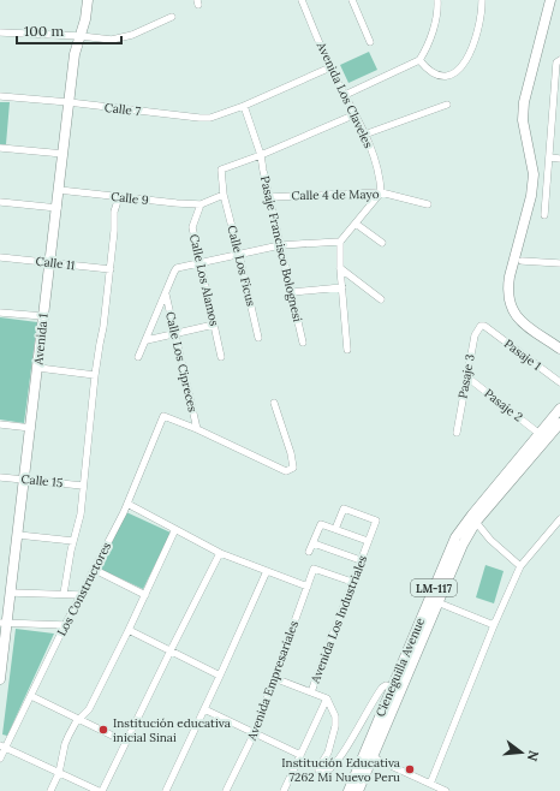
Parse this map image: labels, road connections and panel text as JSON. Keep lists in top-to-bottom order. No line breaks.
{"streets":{"main road":["Avenida 1","LM-117","Cieneguilla Avenue"],"street":["Avenida Los Claveles","Calle 7","Calle 4 de Mayo","Calle 9","Pasaje Francisco Bolognesi","Calle 11","Calle Los Ficus","Calle Los Alamos","Pasaje 1","Calle Los Cipreces","Pasaje 3","Pasaje 2","Calle 15","Los Constructores","Avenida Los Industriales","Avenida Empresariales"]},"crossings":[["Avenida Los Claveles","Calle 7"],["Avenida Los Claveles","Calle 4 de Mayo"],["Calle 7","Pasaje Francisco Bolognesi"],["Calle 7","Avenida 1"],["Calle 4 de Mayo","Pasaje Francisco Bolognesi"],["Calle 9","Calle Los Alamos"],["Calle 9","Avenida 1"],["Pasaje Francisco Bolognesi","Calle Los Ficus"],["Calle 11","Avenida 1"],["Avenida 1","Calle 15"],["Pasaje 1","Pasaje 3"],["Calle Los Cipreces","Los Constructores"],["Pasaje 3","Pasaje 2"],["Pasaje 2","Cieneguilla Avenue"],["Avenida Los Industriales","Avenida Empresariales"]],"places":["Institución educativa inicial Sinai","Institución Educativa 7262 Mi Nuevo Peru"],"scale_bar":"100 m","north":"right"}
